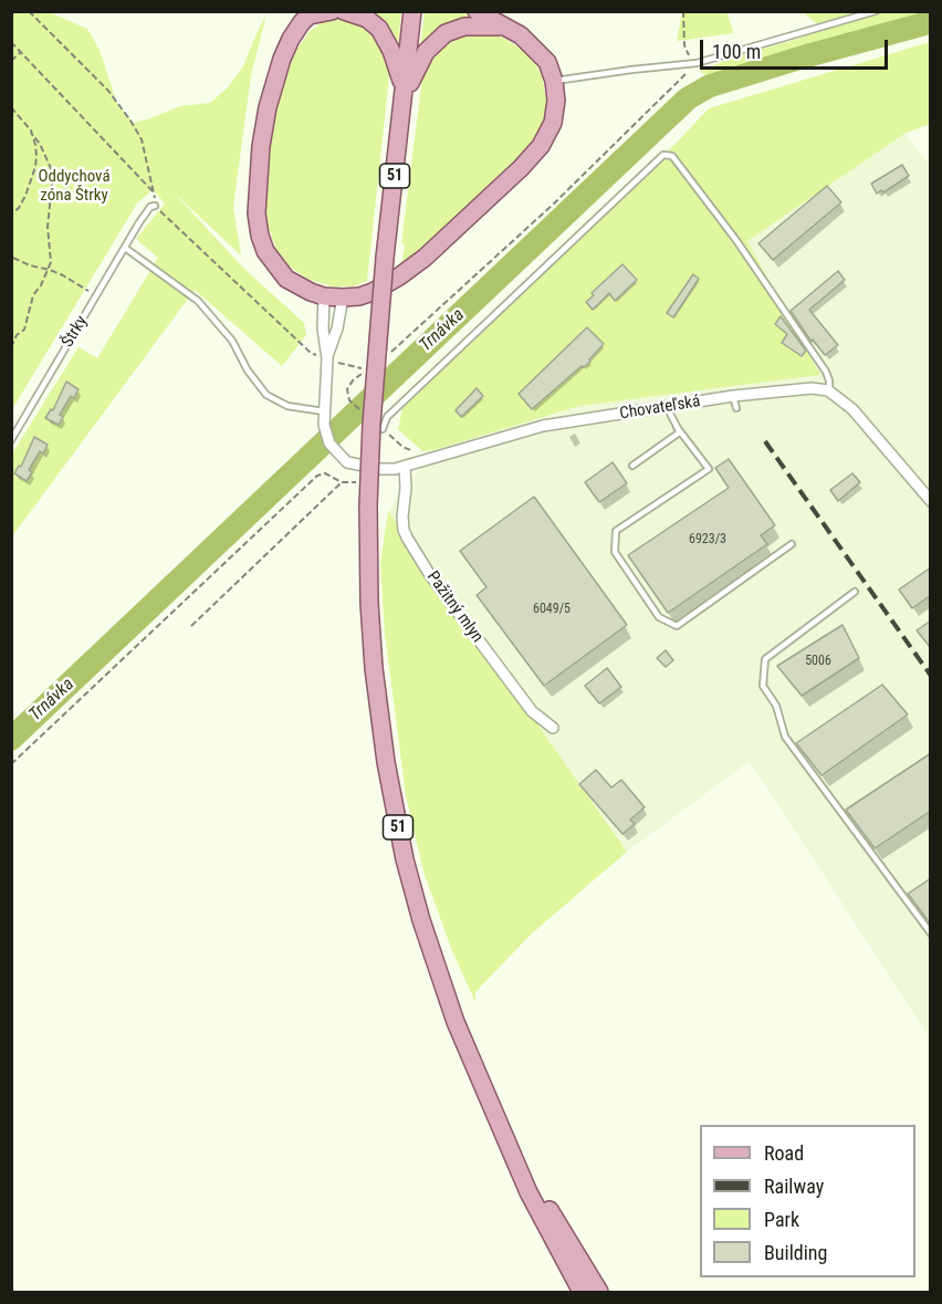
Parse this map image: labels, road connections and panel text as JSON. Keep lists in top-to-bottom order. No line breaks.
{"streets":{"main road":["51"],"street":["Chovateľská","Pažitný mlyn"],"lane":["Štrky"]},"crossings":[["Chovateľská","Pažitný mlyn"]],"water":["Trnávka"],"parks":["Oddychová zóna Štrky"],"house_numbers":["6923/3","6049/5","5006"],"legend":["Road","Railway","Park","Building"],"scale_bar":"100 m"}
